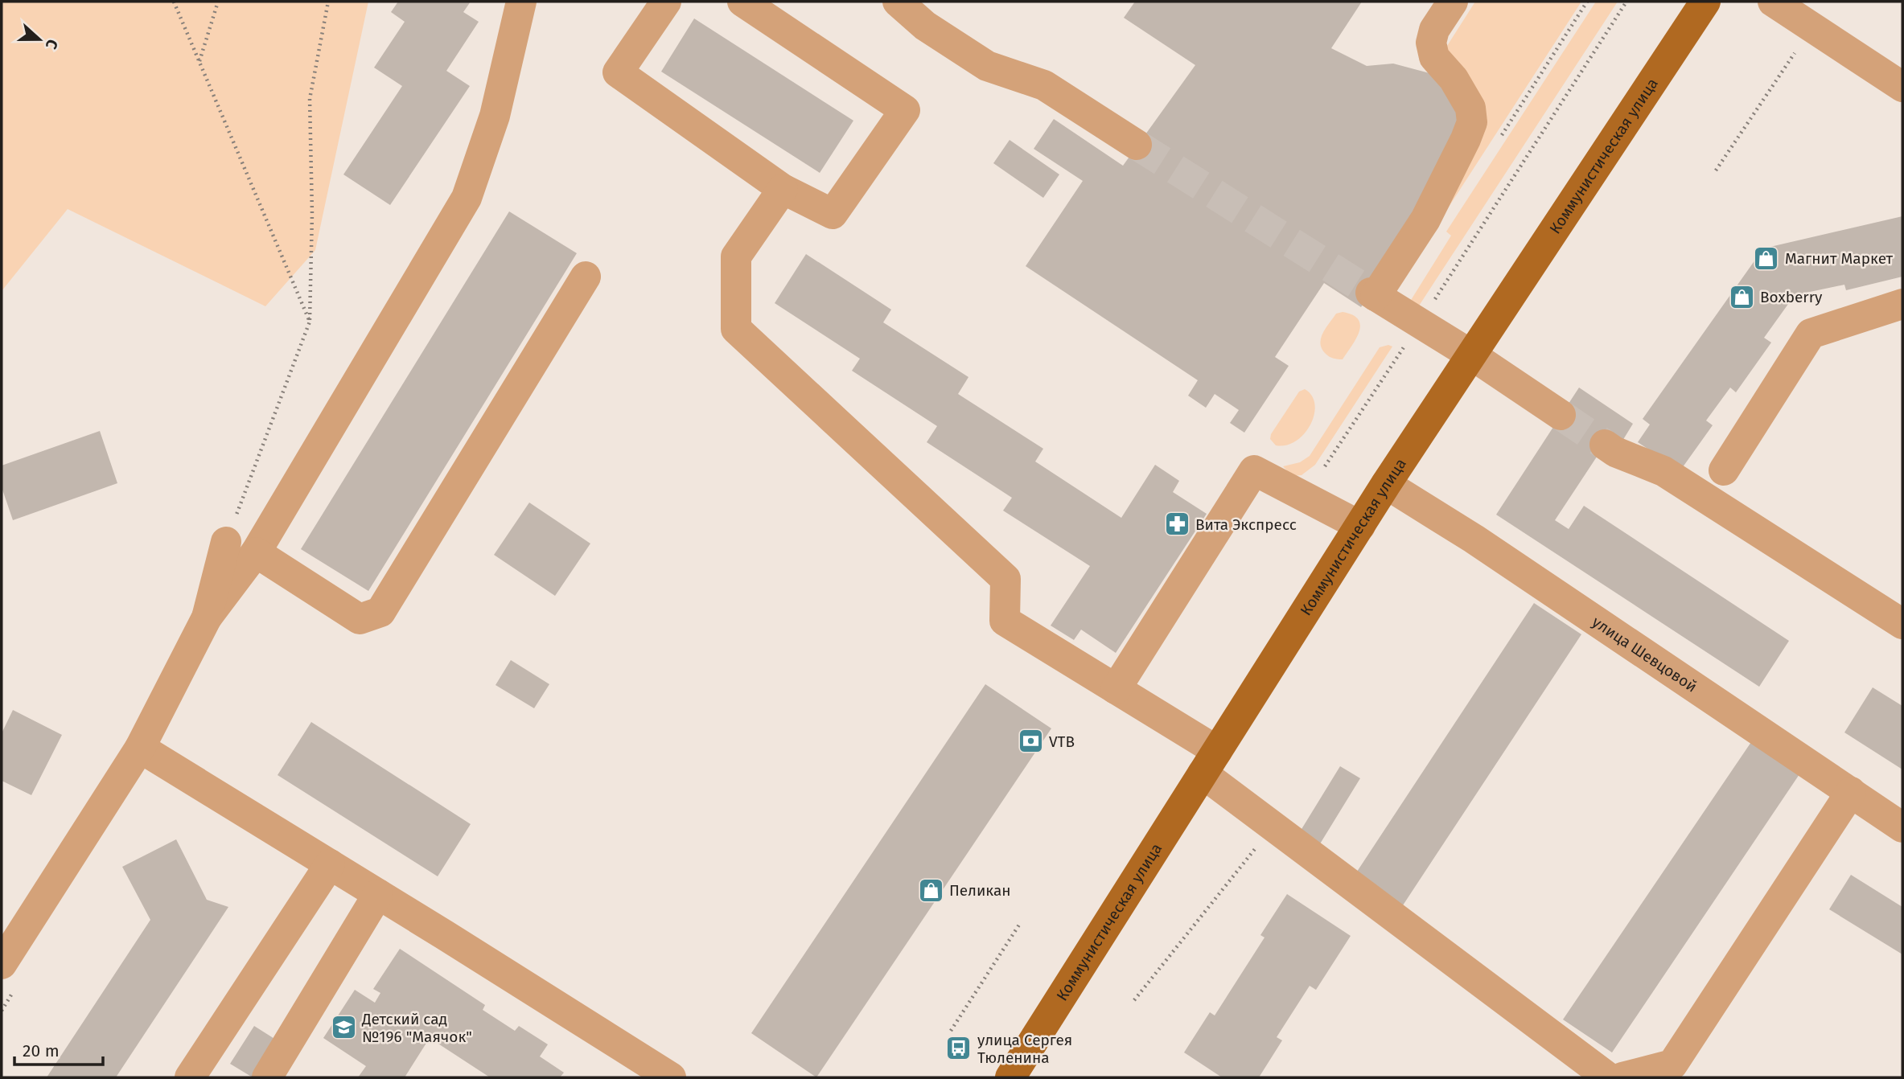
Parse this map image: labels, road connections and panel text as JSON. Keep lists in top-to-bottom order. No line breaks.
{"streets":{"main road":["Коммунистическая улица"],"street":["улица Шевцовой"]},"crossings":[["Коммунистическая улица","улица Шевцовой"]],"places":{"shop":["Магнит Маркет","Boxberry","Пеликан"],"pharmacy":["Вита Экспресс"],"bank":["VTB"],"school or university":["Детский сад №196 \"Маячок\""],"bus stop":["улица Сергея Тюленина"]},"scale_bar":"20 m","north":"right"}
